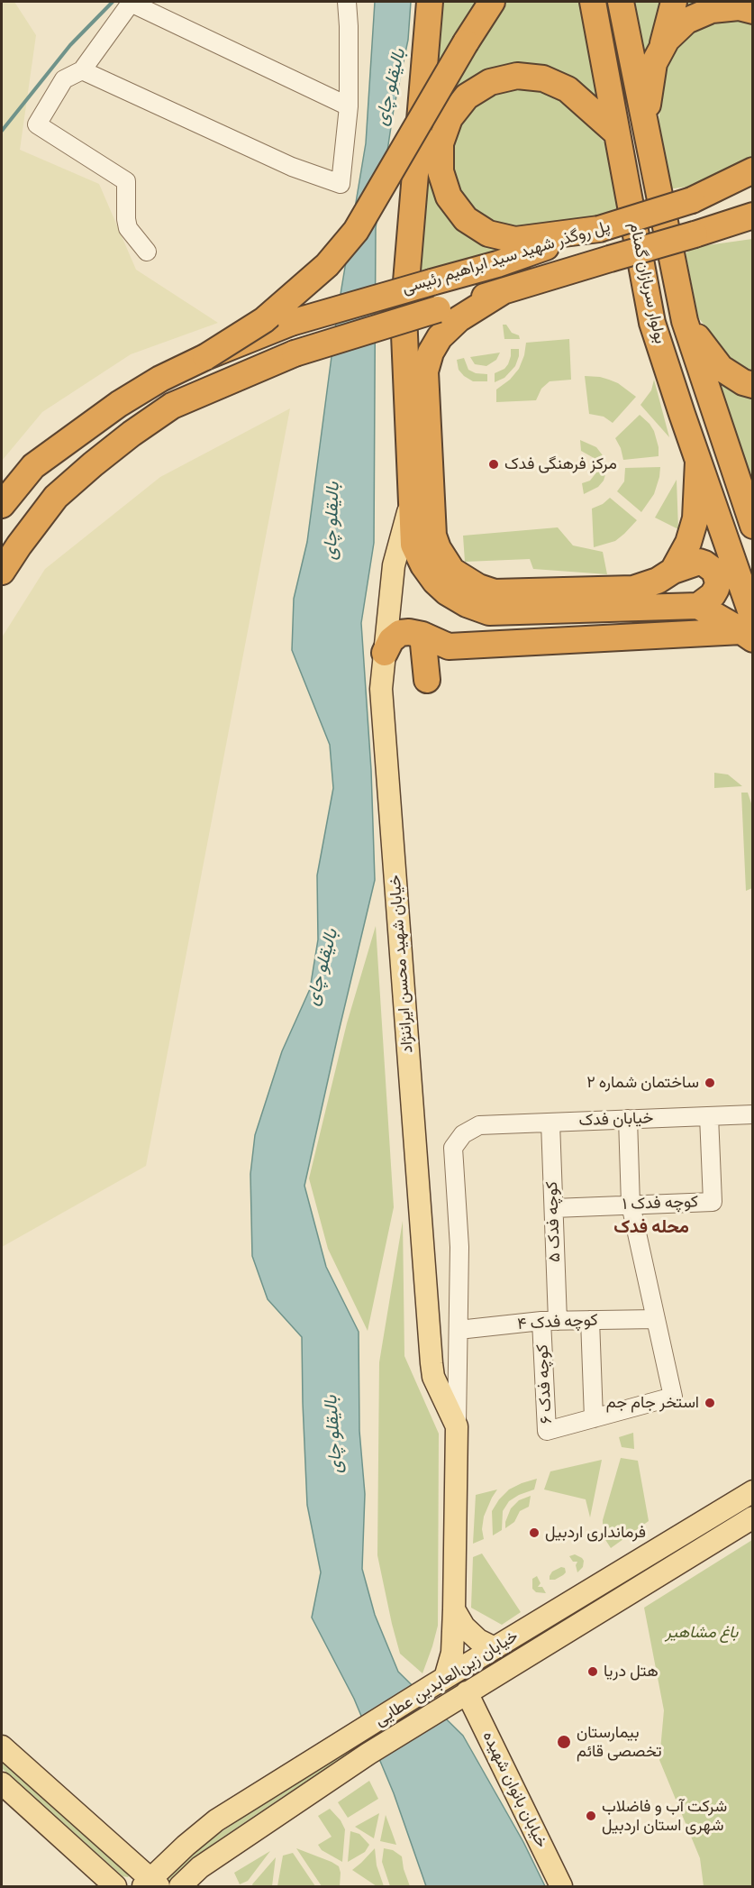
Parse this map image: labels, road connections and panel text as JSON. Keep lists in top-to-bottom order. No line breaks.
{"streets":{"highway":["پل روگذر شهید سید ابراهیم رئیسی","بولوار سربازان گمنام"],"main road":["خیابان شهید محسن ایراننژاد","خیابان زین‌العابدین عطایی","خیابان بانوان شهیده"],"street":["خیابان فدک","کوچه فدک ۱","کوچه فدک ۵","کوچه فدک ۴","کوچه فدک ۶"]},"crossings":[["خیابان شهید محسن ایراننژاد","خیابان فدک"],["خیابان شهید محسن ایراننژاد","کوچه فدک ۴"],["خیابان شهید محسن ایراننژاد","خیابان زین‌العابدین عطایی"],["خیابان فدک","کوچه فدک ۱"],["خیابان فدک","کوچه فدک ۵"],["کوچه فدک ۱","کوچه فدک ۵"],["کوچه فدک ۵","کوچه فدک ۴"],["کوچه فدک ۵","کوچه فدک ۶"],["کوچه فدک ۴","کوچه فدک ۶"],["خیابان زین‌العابدین عطایی","خیابان بانوان شهیده"]],"districts":["محله فدک"],"water":["بالیقلو چای"],"parks":["باغ مشاهیر"],"places":["مرکز فرهنگی فدک","ساختمان شماره ۲","استخر جام جم","فرمانداری اردبیل","هتل دریا","بیمارستان تخصصی قائم","شرکت آب و فاضلاب شهری استان اردبیل"]}
